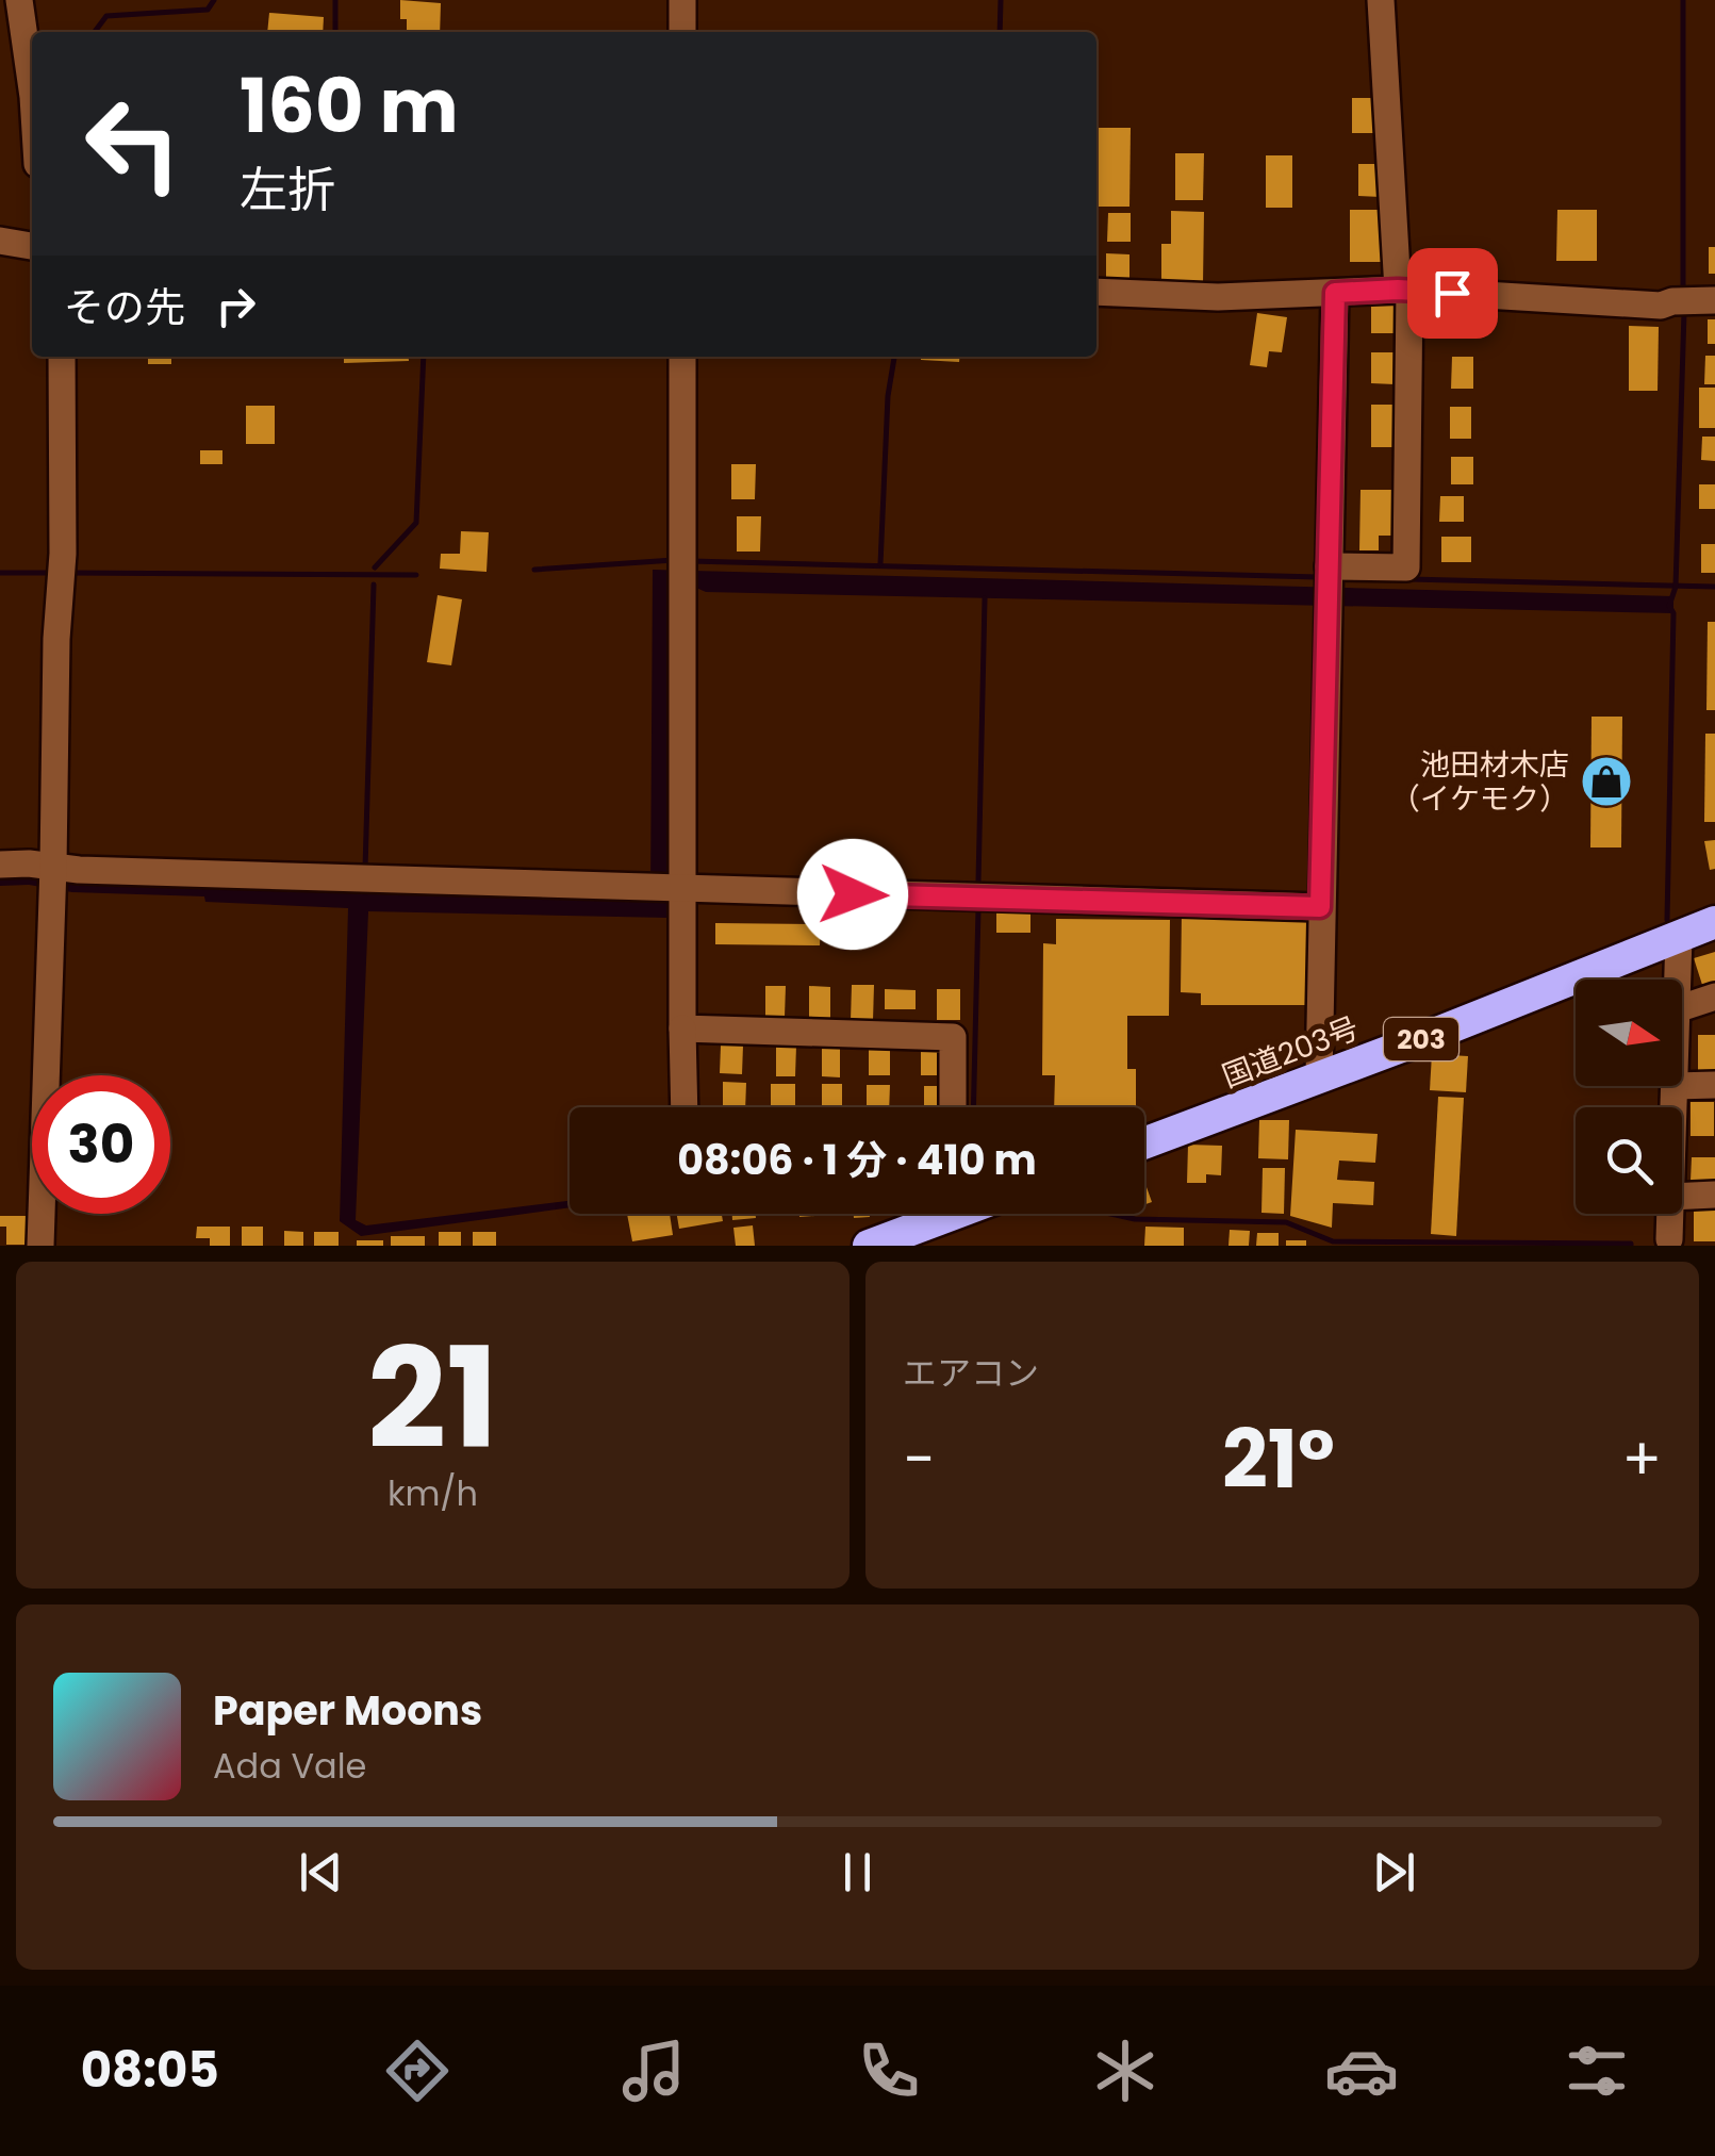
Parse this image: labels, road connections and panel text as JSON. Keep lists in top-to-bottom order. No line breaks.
{"streets":{"highway":["203","国道203号"]},"places":{"shop":["池田材木店 （イケモク）"]},"north":"right","page":{"turn":["160 m","左折"],"then":"その先","limit":"30","trip":"08:06 · 1 分 · 410 m","tile":[["21","km/h"],"エアコン"],"heat":["−","21°","+"],"song":["Paper Moons","Ada Vale"],"tabs":"08:05"}}
